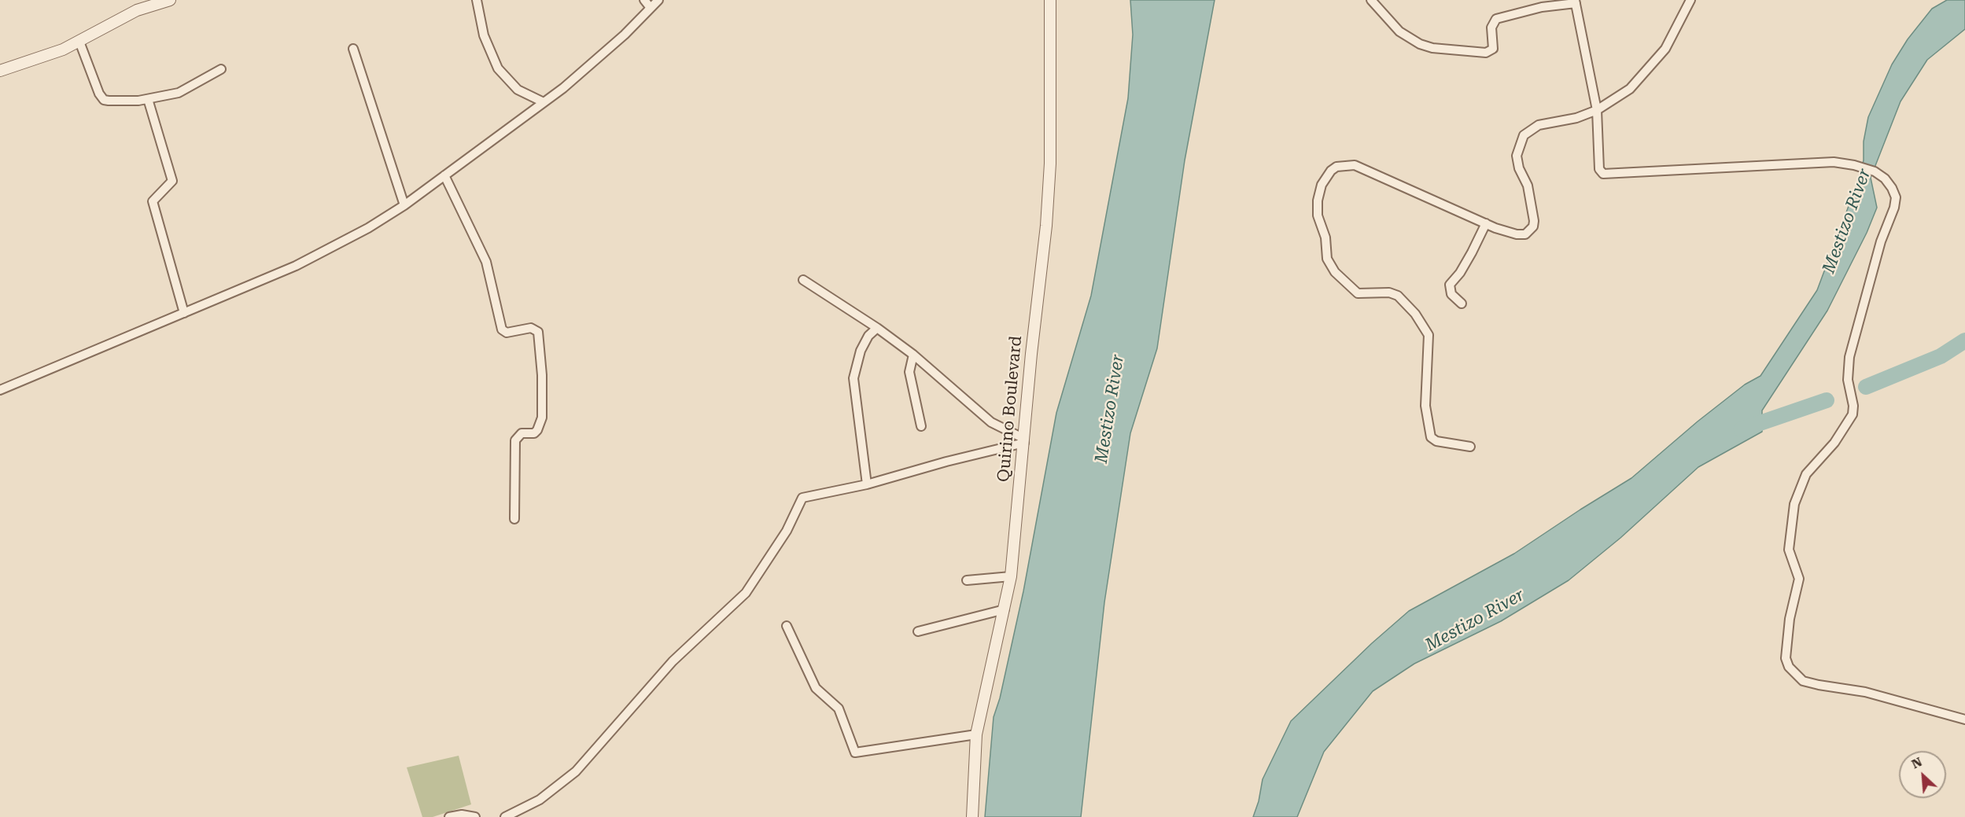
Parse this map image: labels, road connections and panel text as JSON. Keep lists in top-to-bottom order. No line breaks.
{"streets":{"street":["Quirino Boulevard"]},"water":["Mestizo River"],"north":"top left"}
